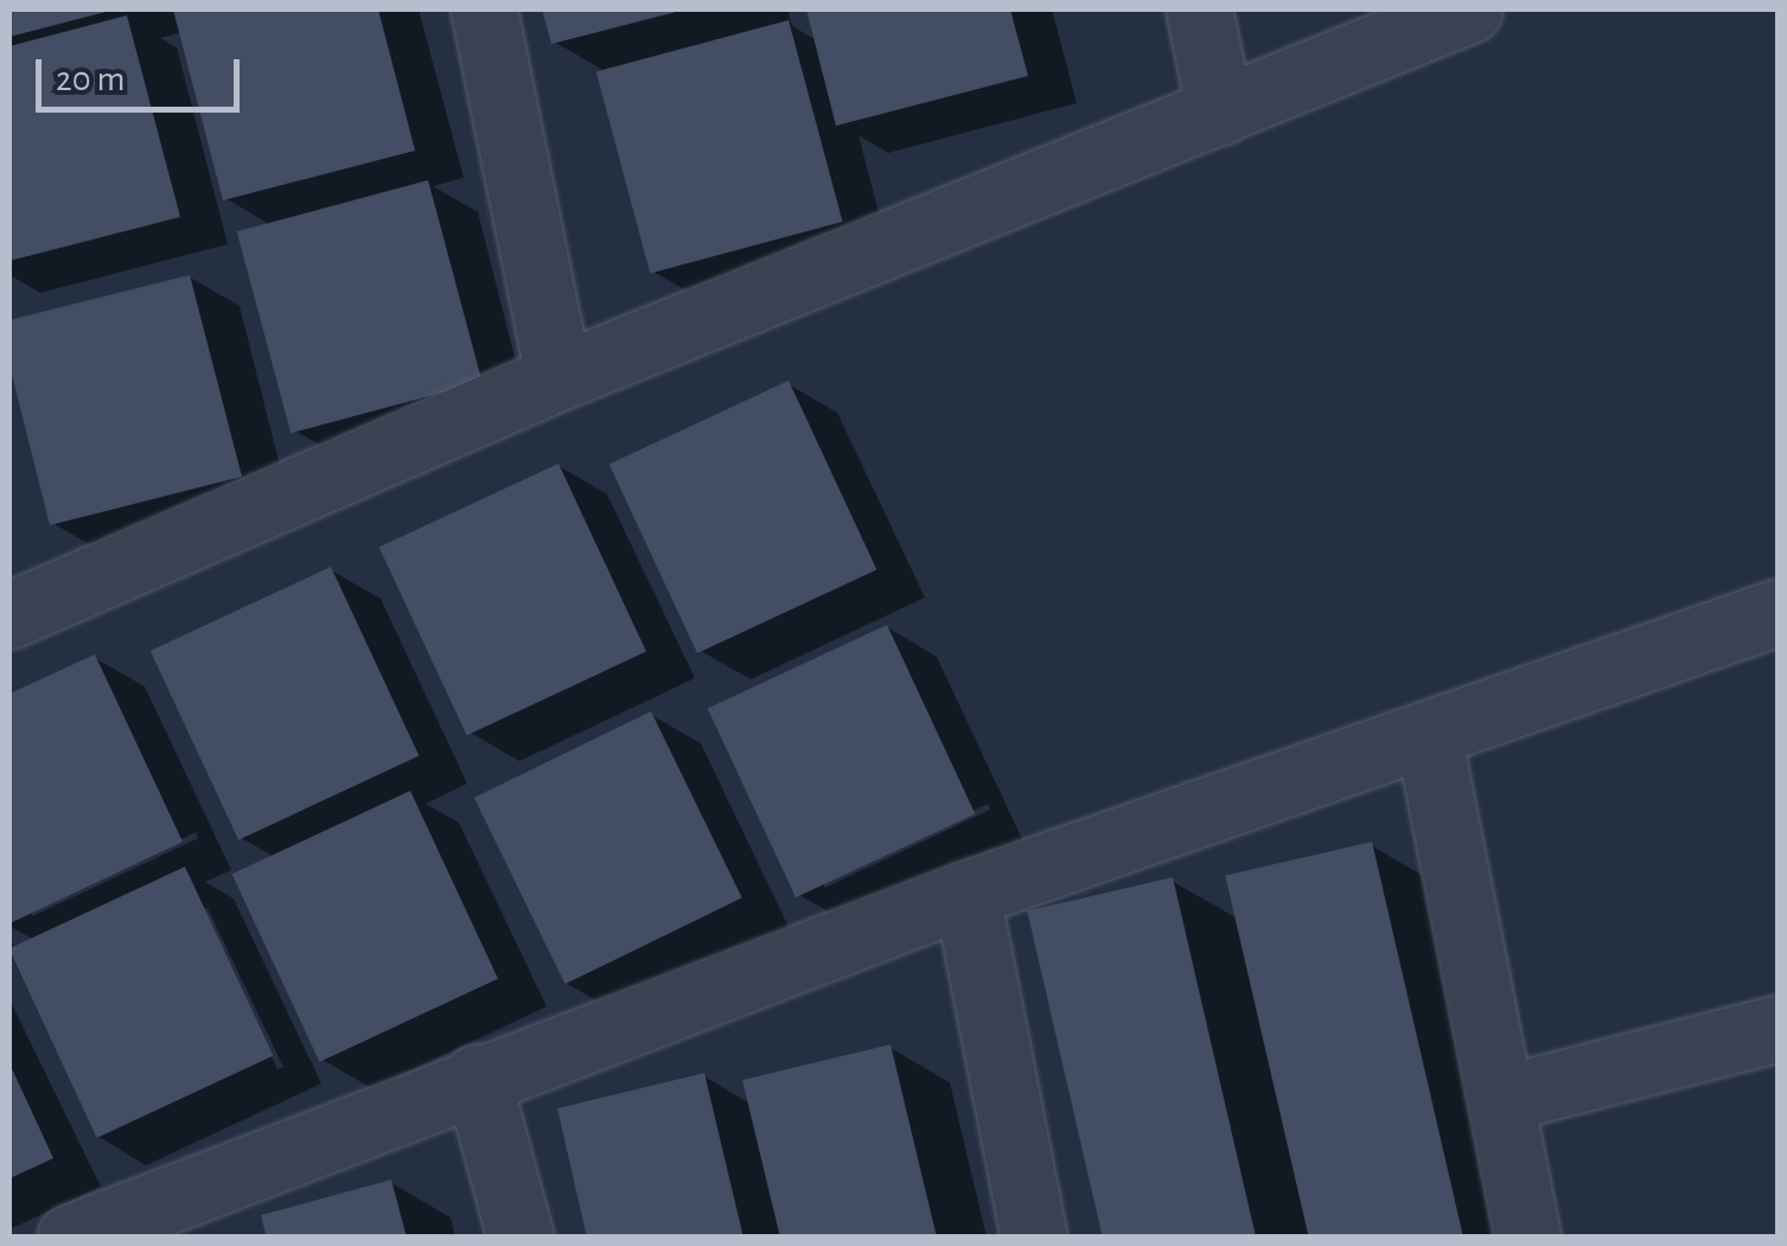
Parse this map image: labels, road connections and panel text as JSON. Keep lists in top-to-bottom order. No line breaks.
{"scale_bar":"20 m"}
